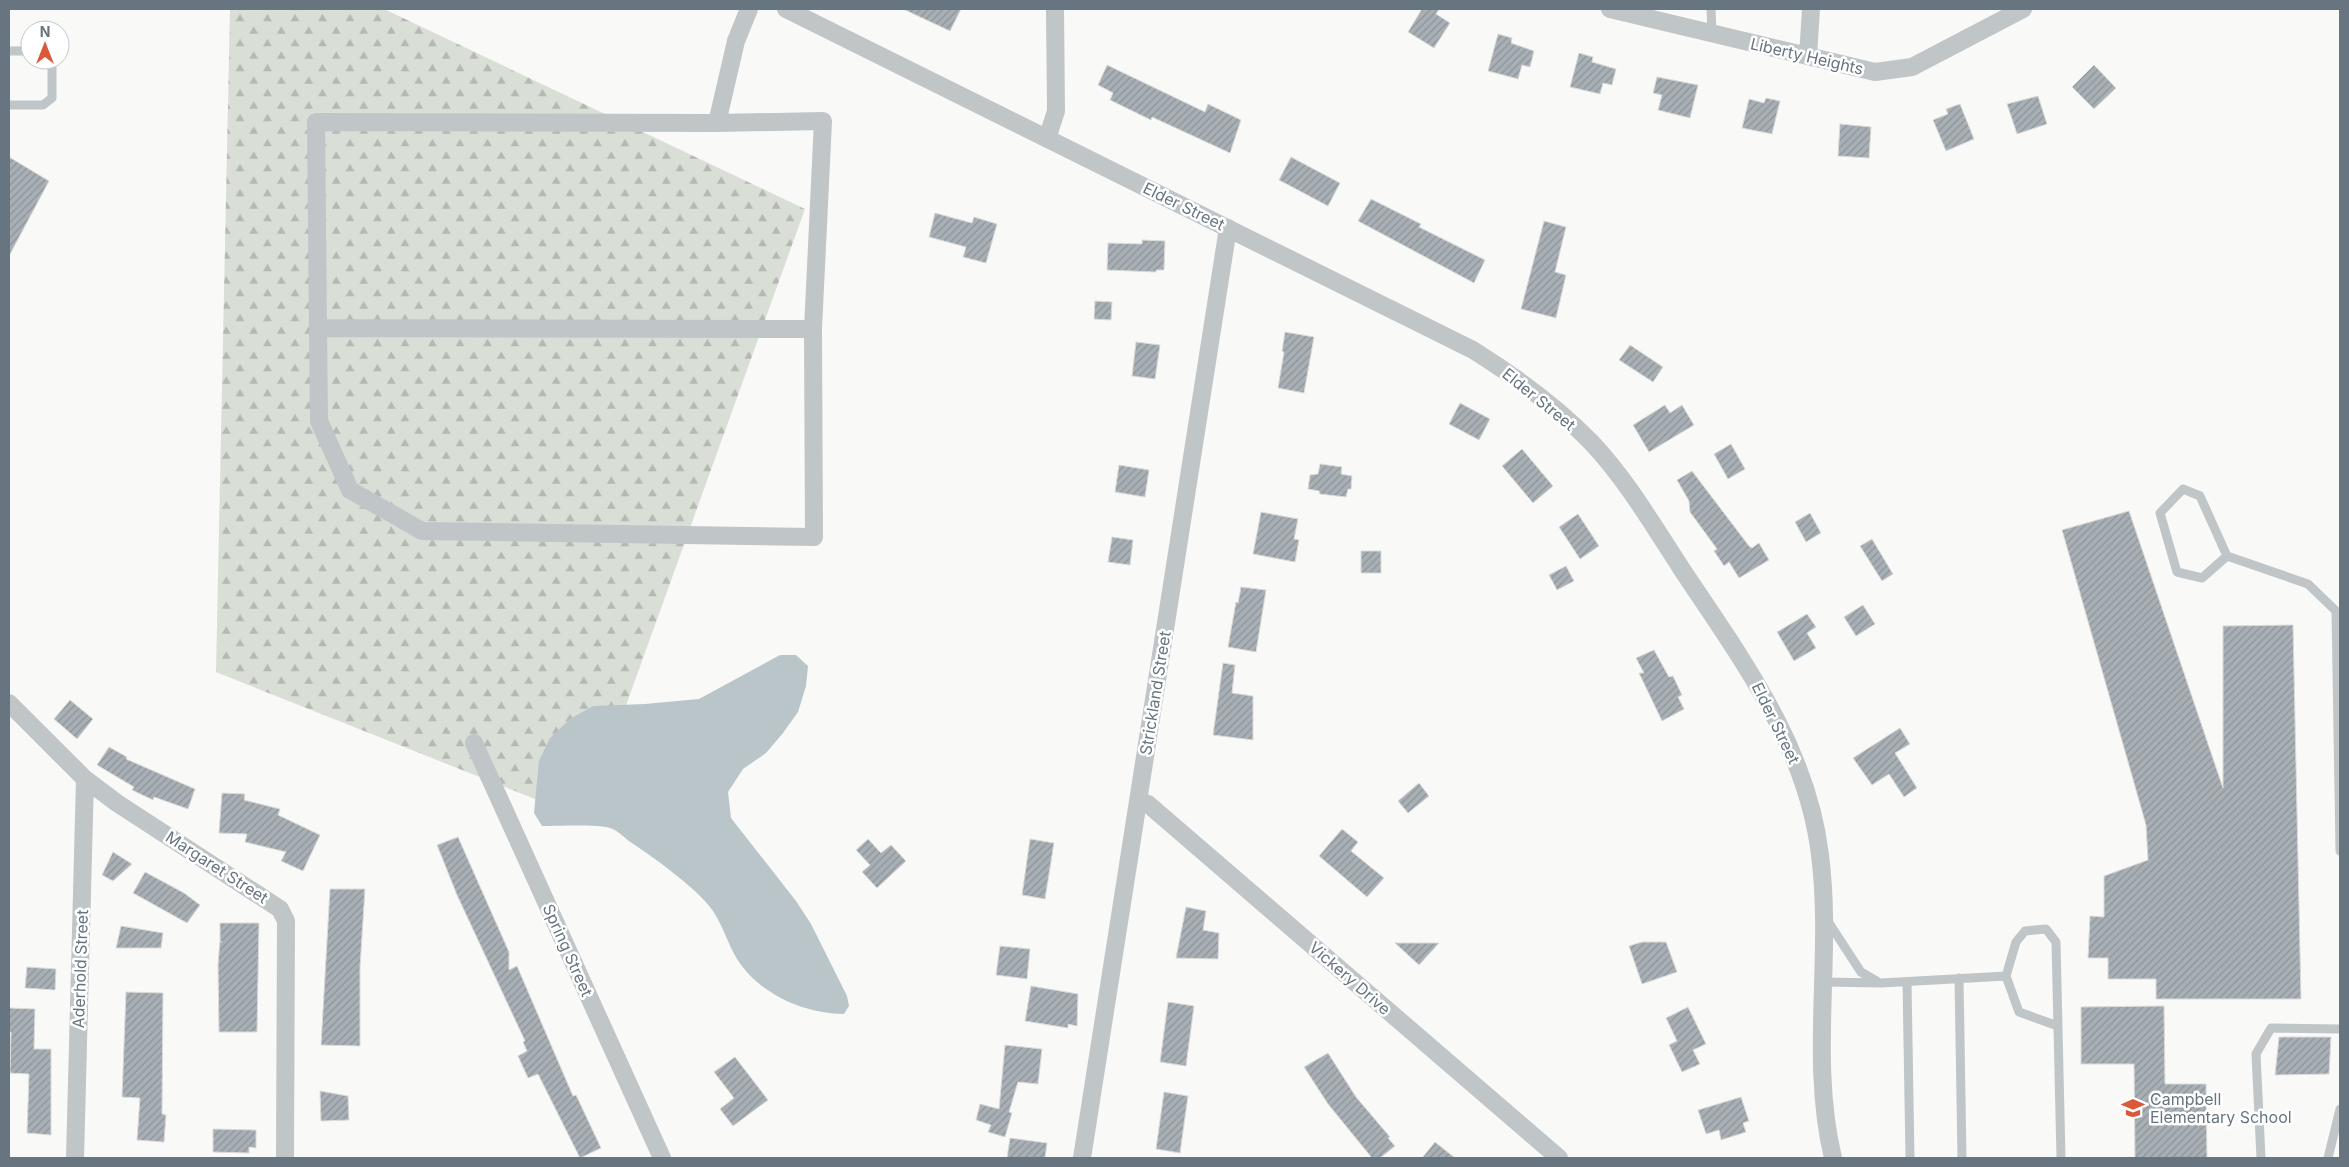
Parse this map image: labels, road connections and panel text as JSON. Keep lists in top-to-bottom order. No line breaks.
{"streets":{"street":["Liberty Heights","Elder Street","Strickland Street","Margaret Street","Spring Street","Aderhold Street","Vickery Drive"]},"crossings":[["Elder Street","Strickland Street"],["Strickland Street","Vickery Drive"],["Margaret Street","Aderhold Street"]],"places":{"school or university":["Campbell Elementary School"]},"north":"top"}
